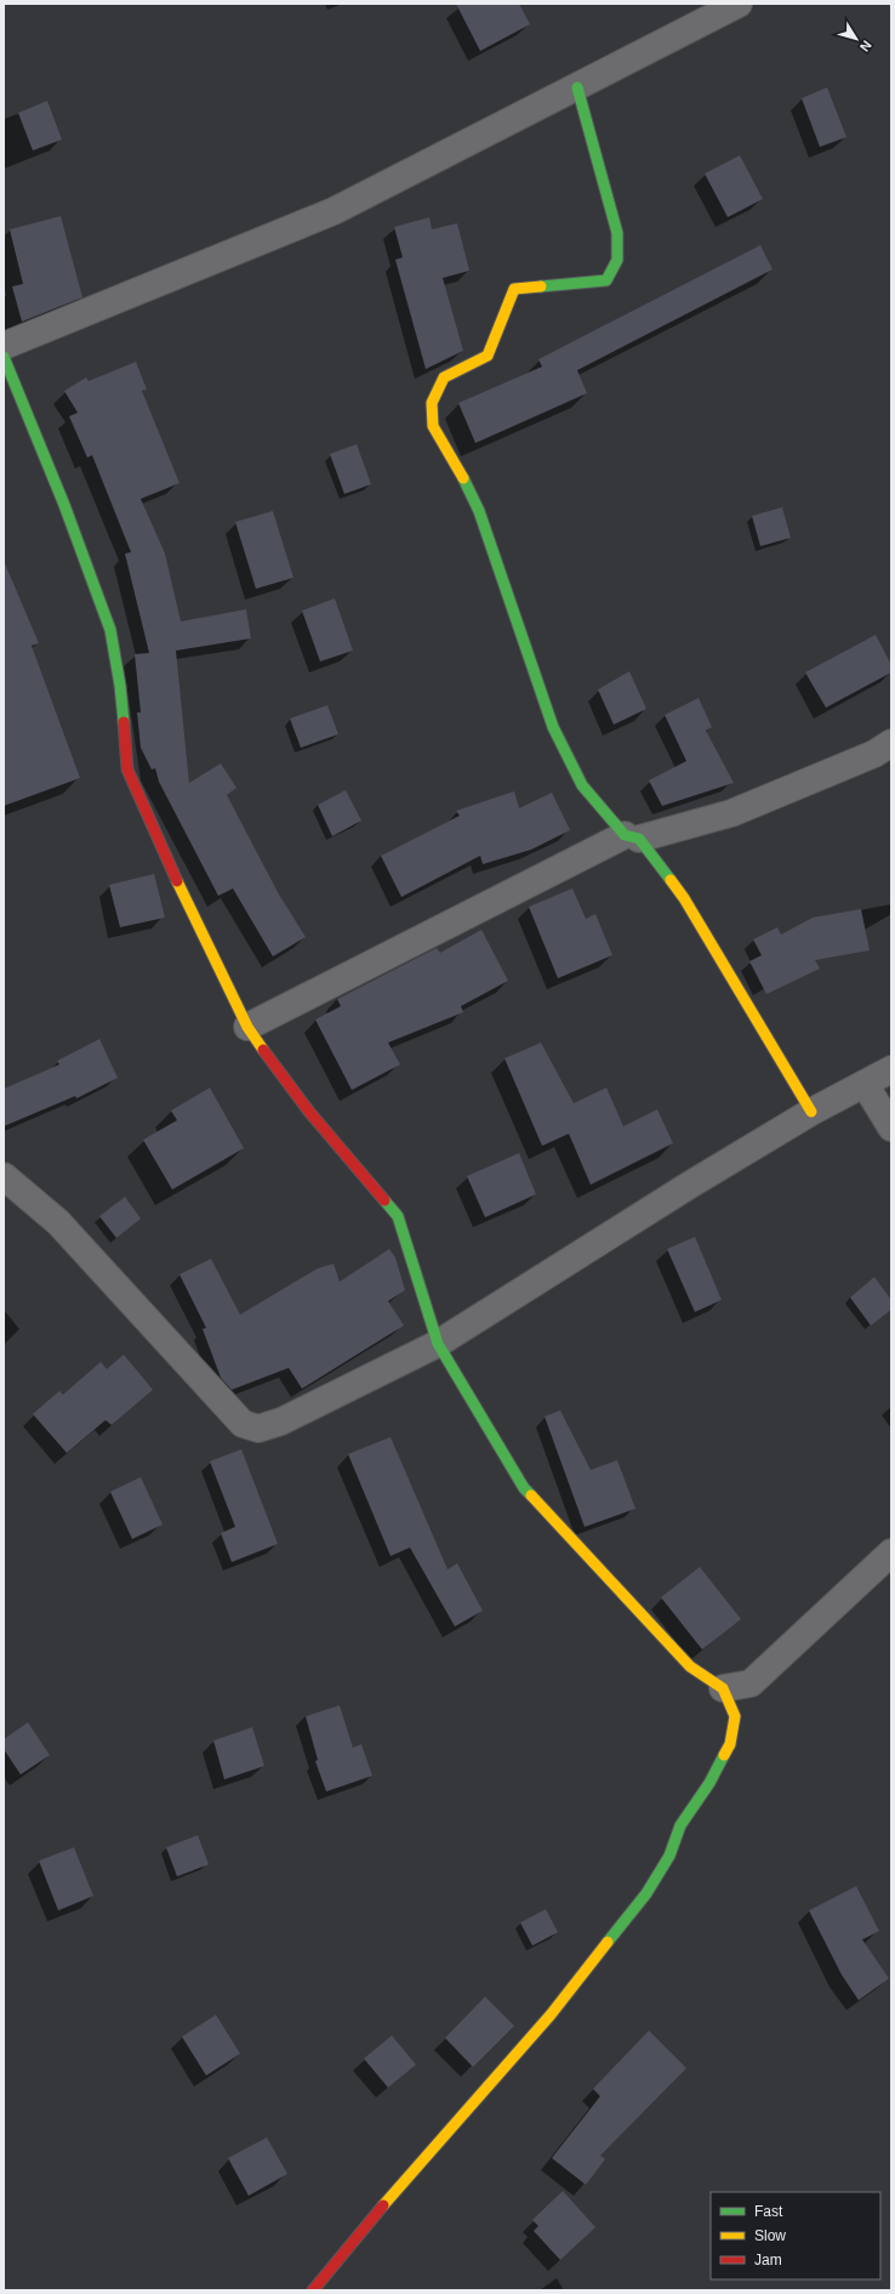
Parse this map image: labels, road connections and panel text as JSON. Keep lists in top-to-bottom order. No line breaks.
{"legend":["Fast","Slow","Jam"],"north":"bottom right"}
